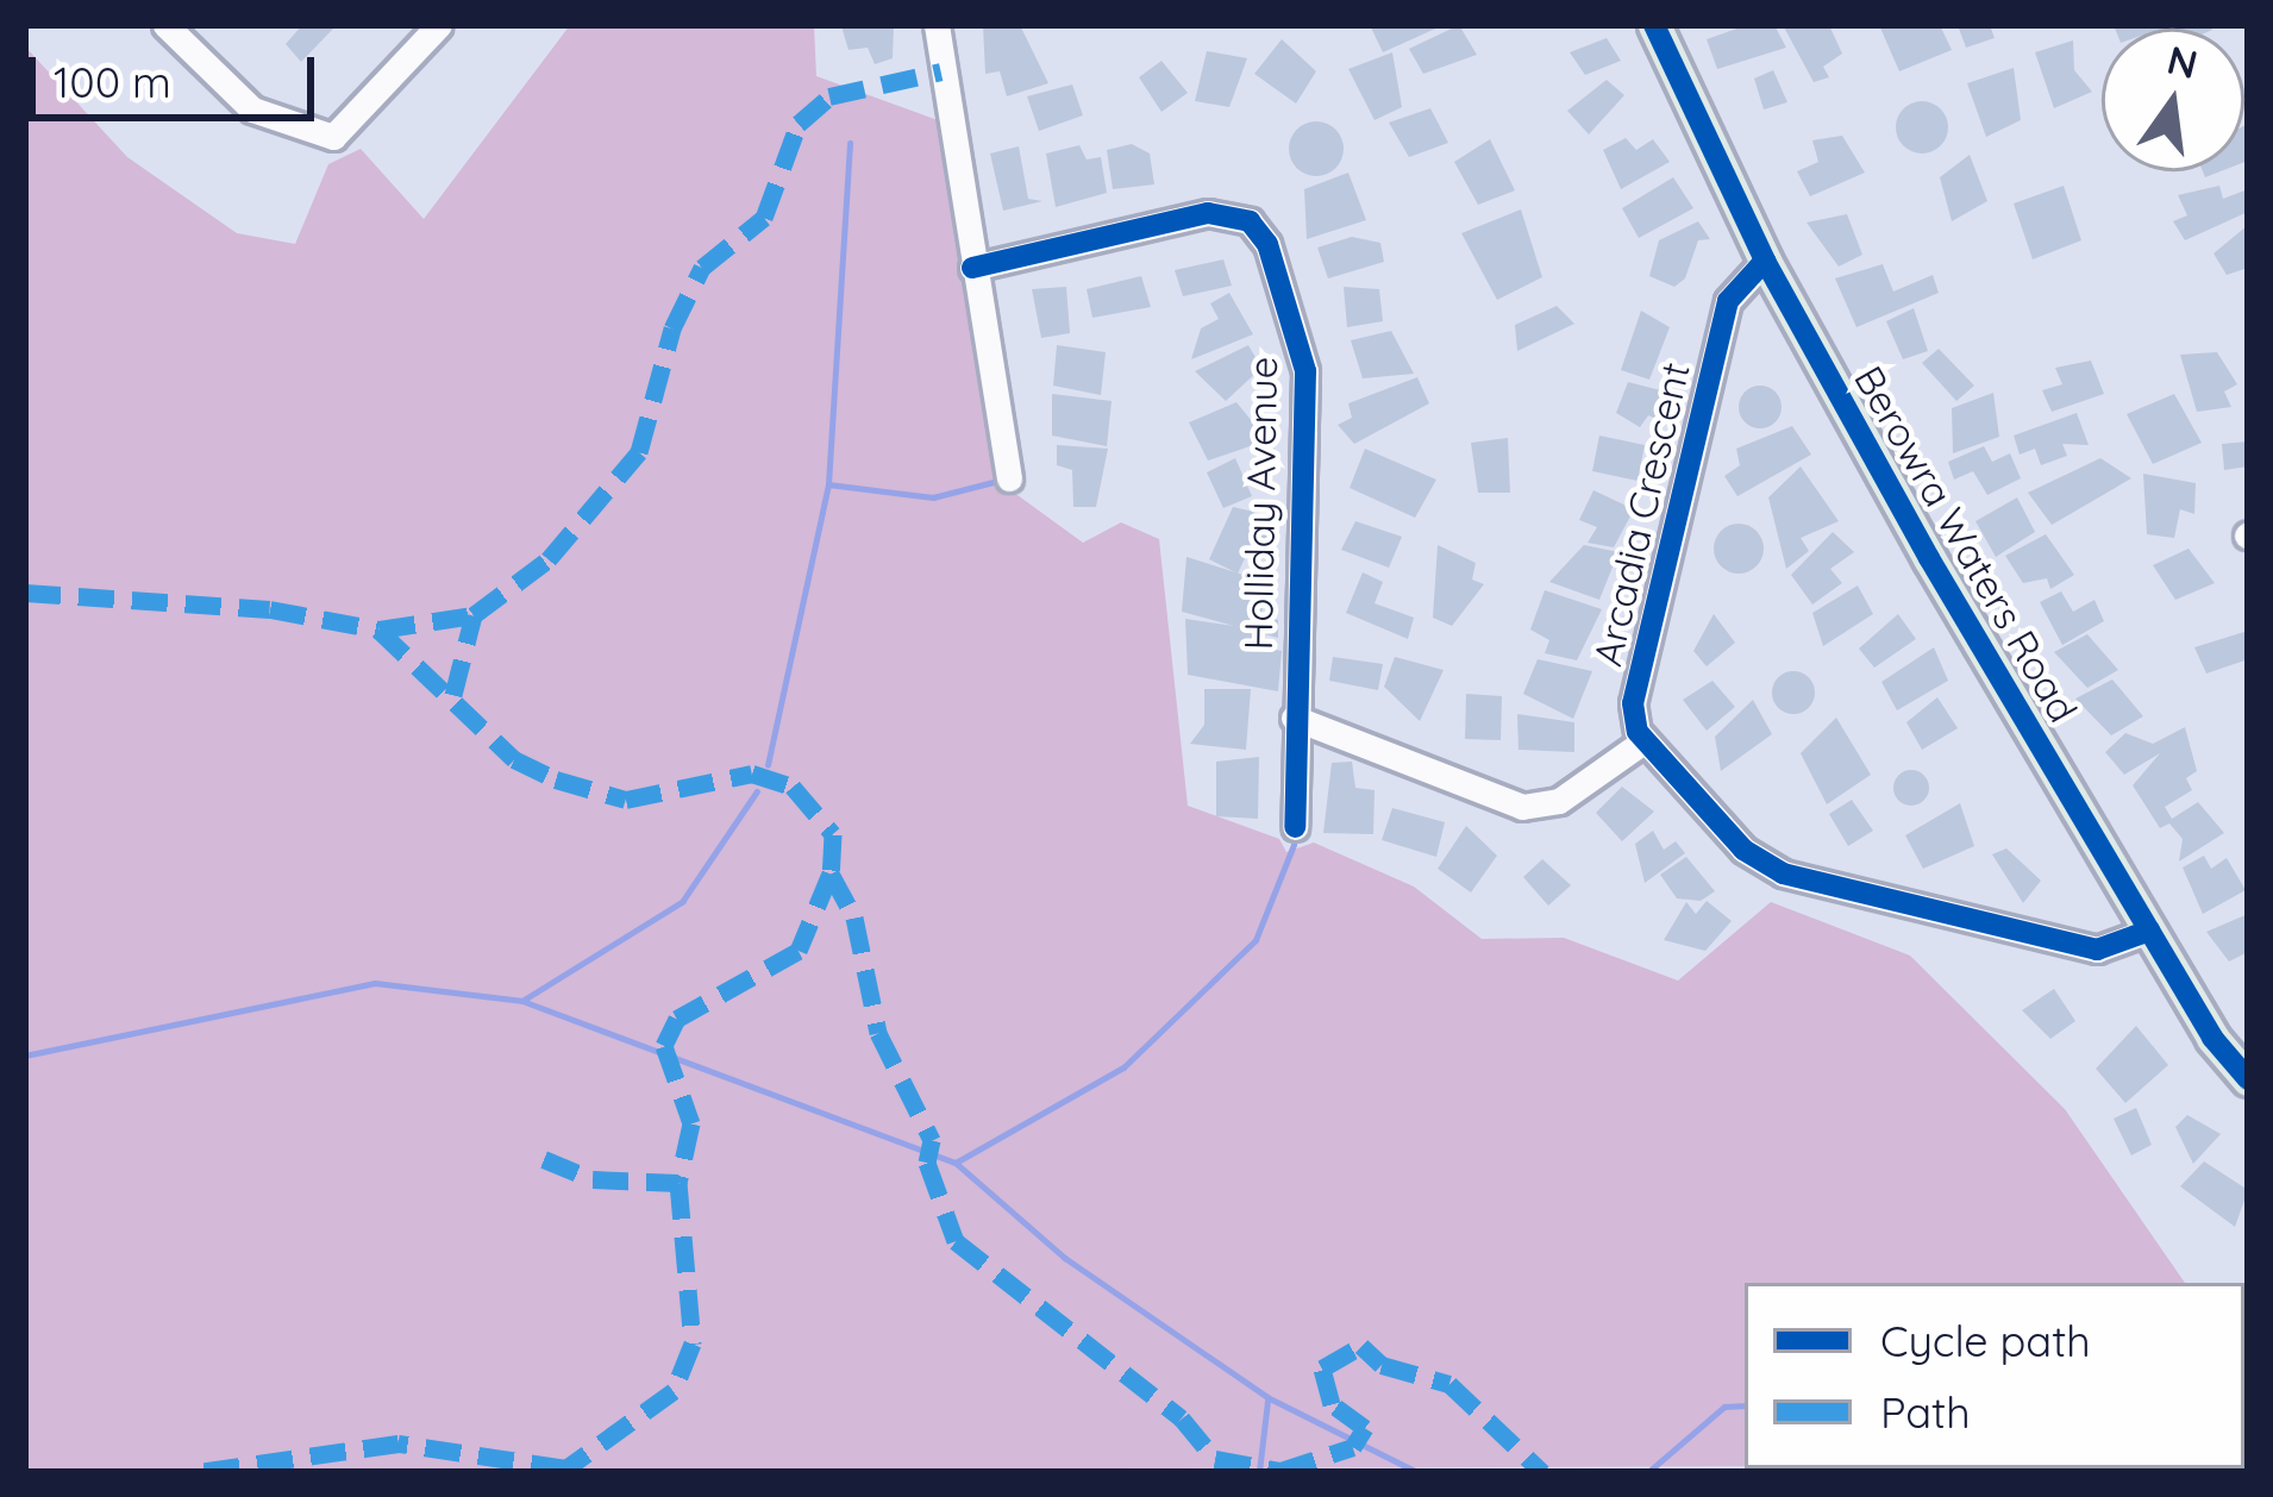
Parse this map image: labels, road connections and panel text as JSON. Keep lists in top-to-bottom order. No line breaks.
{"streets":{"main road":["Berowra Waters Road"],"street":["Holliday Avenue","Arcadia Crescent"]},"crossings":[["Arcadia Crescent","Berowra Waters Road"]],"legend":["Cycle path","Path"],"scale_bar":"100 m","north":"top"}
